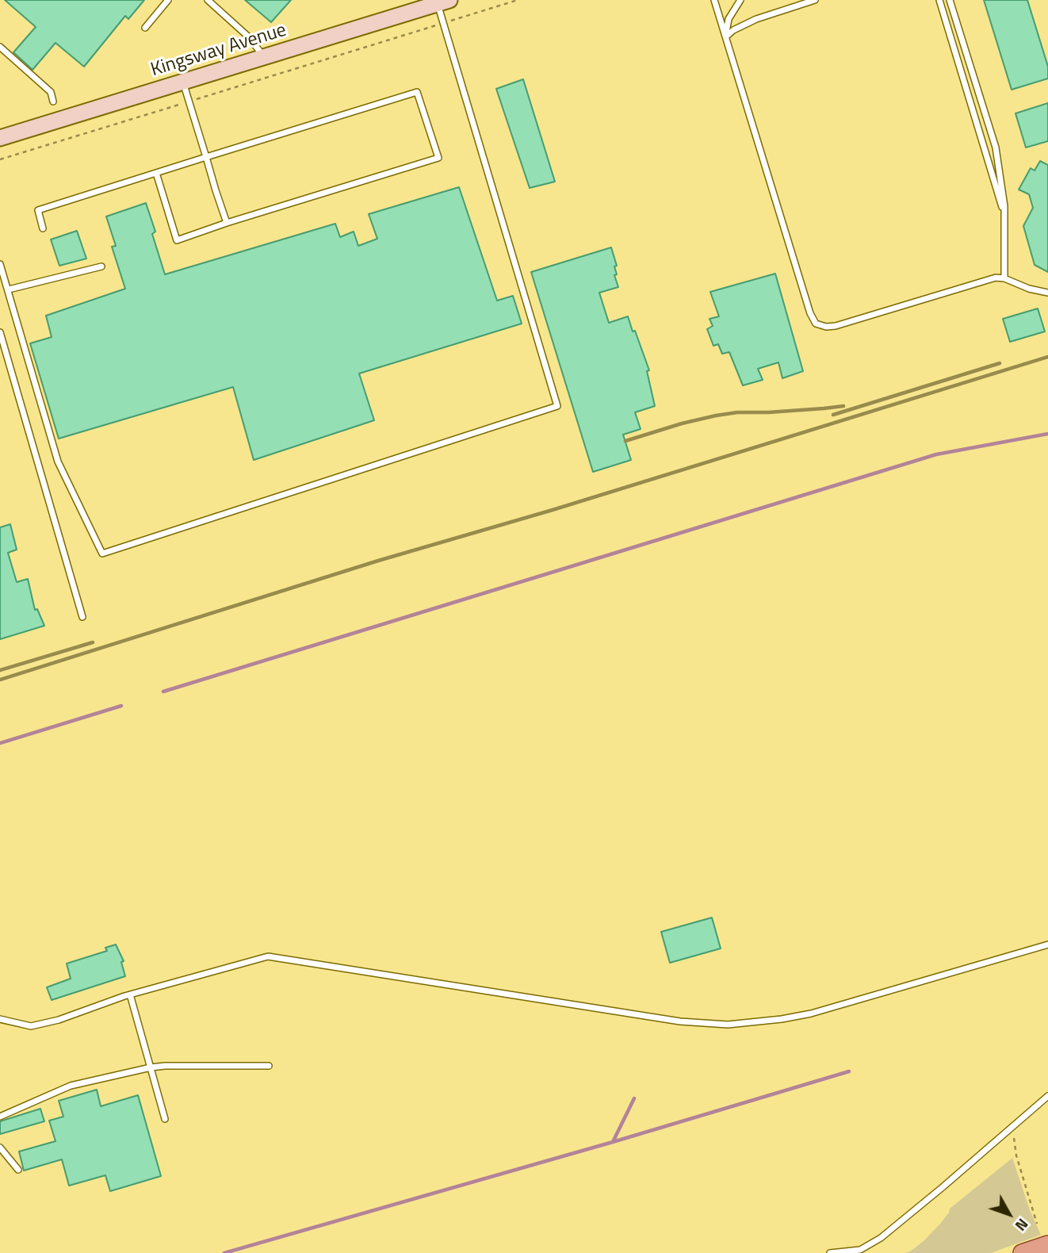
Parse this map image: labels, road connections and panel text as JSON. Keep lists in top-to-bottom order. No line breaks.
{"streets":{"main road":["Kingsway Avenue"]},"north":"bottom right"}
